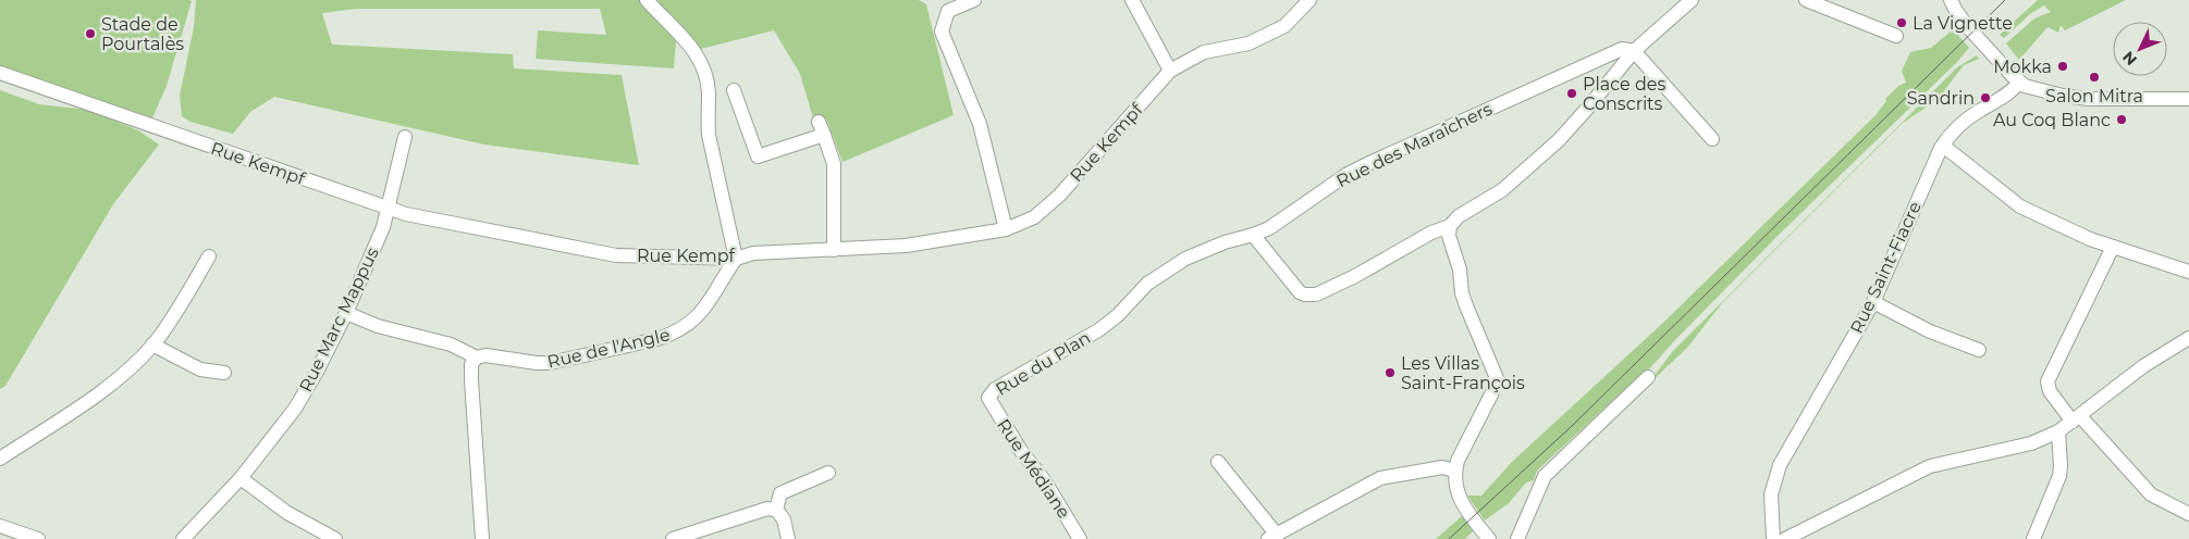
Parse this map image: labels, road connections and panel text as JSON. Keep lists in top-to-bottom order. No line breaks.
{"streets":{"street":["Rue Kempf","Rue des Maraîchers","Rue Saint-Fiacre","Rue Marc Mappus","Rue de l'Angle","Rue du Plan","Rue Médiane"]},"crossings":[["Rue Kempf","Rue Marc Mappus"],["Rue Kempf","Rue de l'Angle"],["Rue des Maraîchers","Rue du Plan"],["Rue Marc Mappus","Rue de l'Angle"],["Rue du Plan","Rue Médiane"]],"places":["La Vignette","Stade de Pourtalès","Mokka","Salon Mitra","Place des Conscrits","Sandrin","Au Coq Blanc","Les Villas Saint-François"],"north":"bottom left"}
